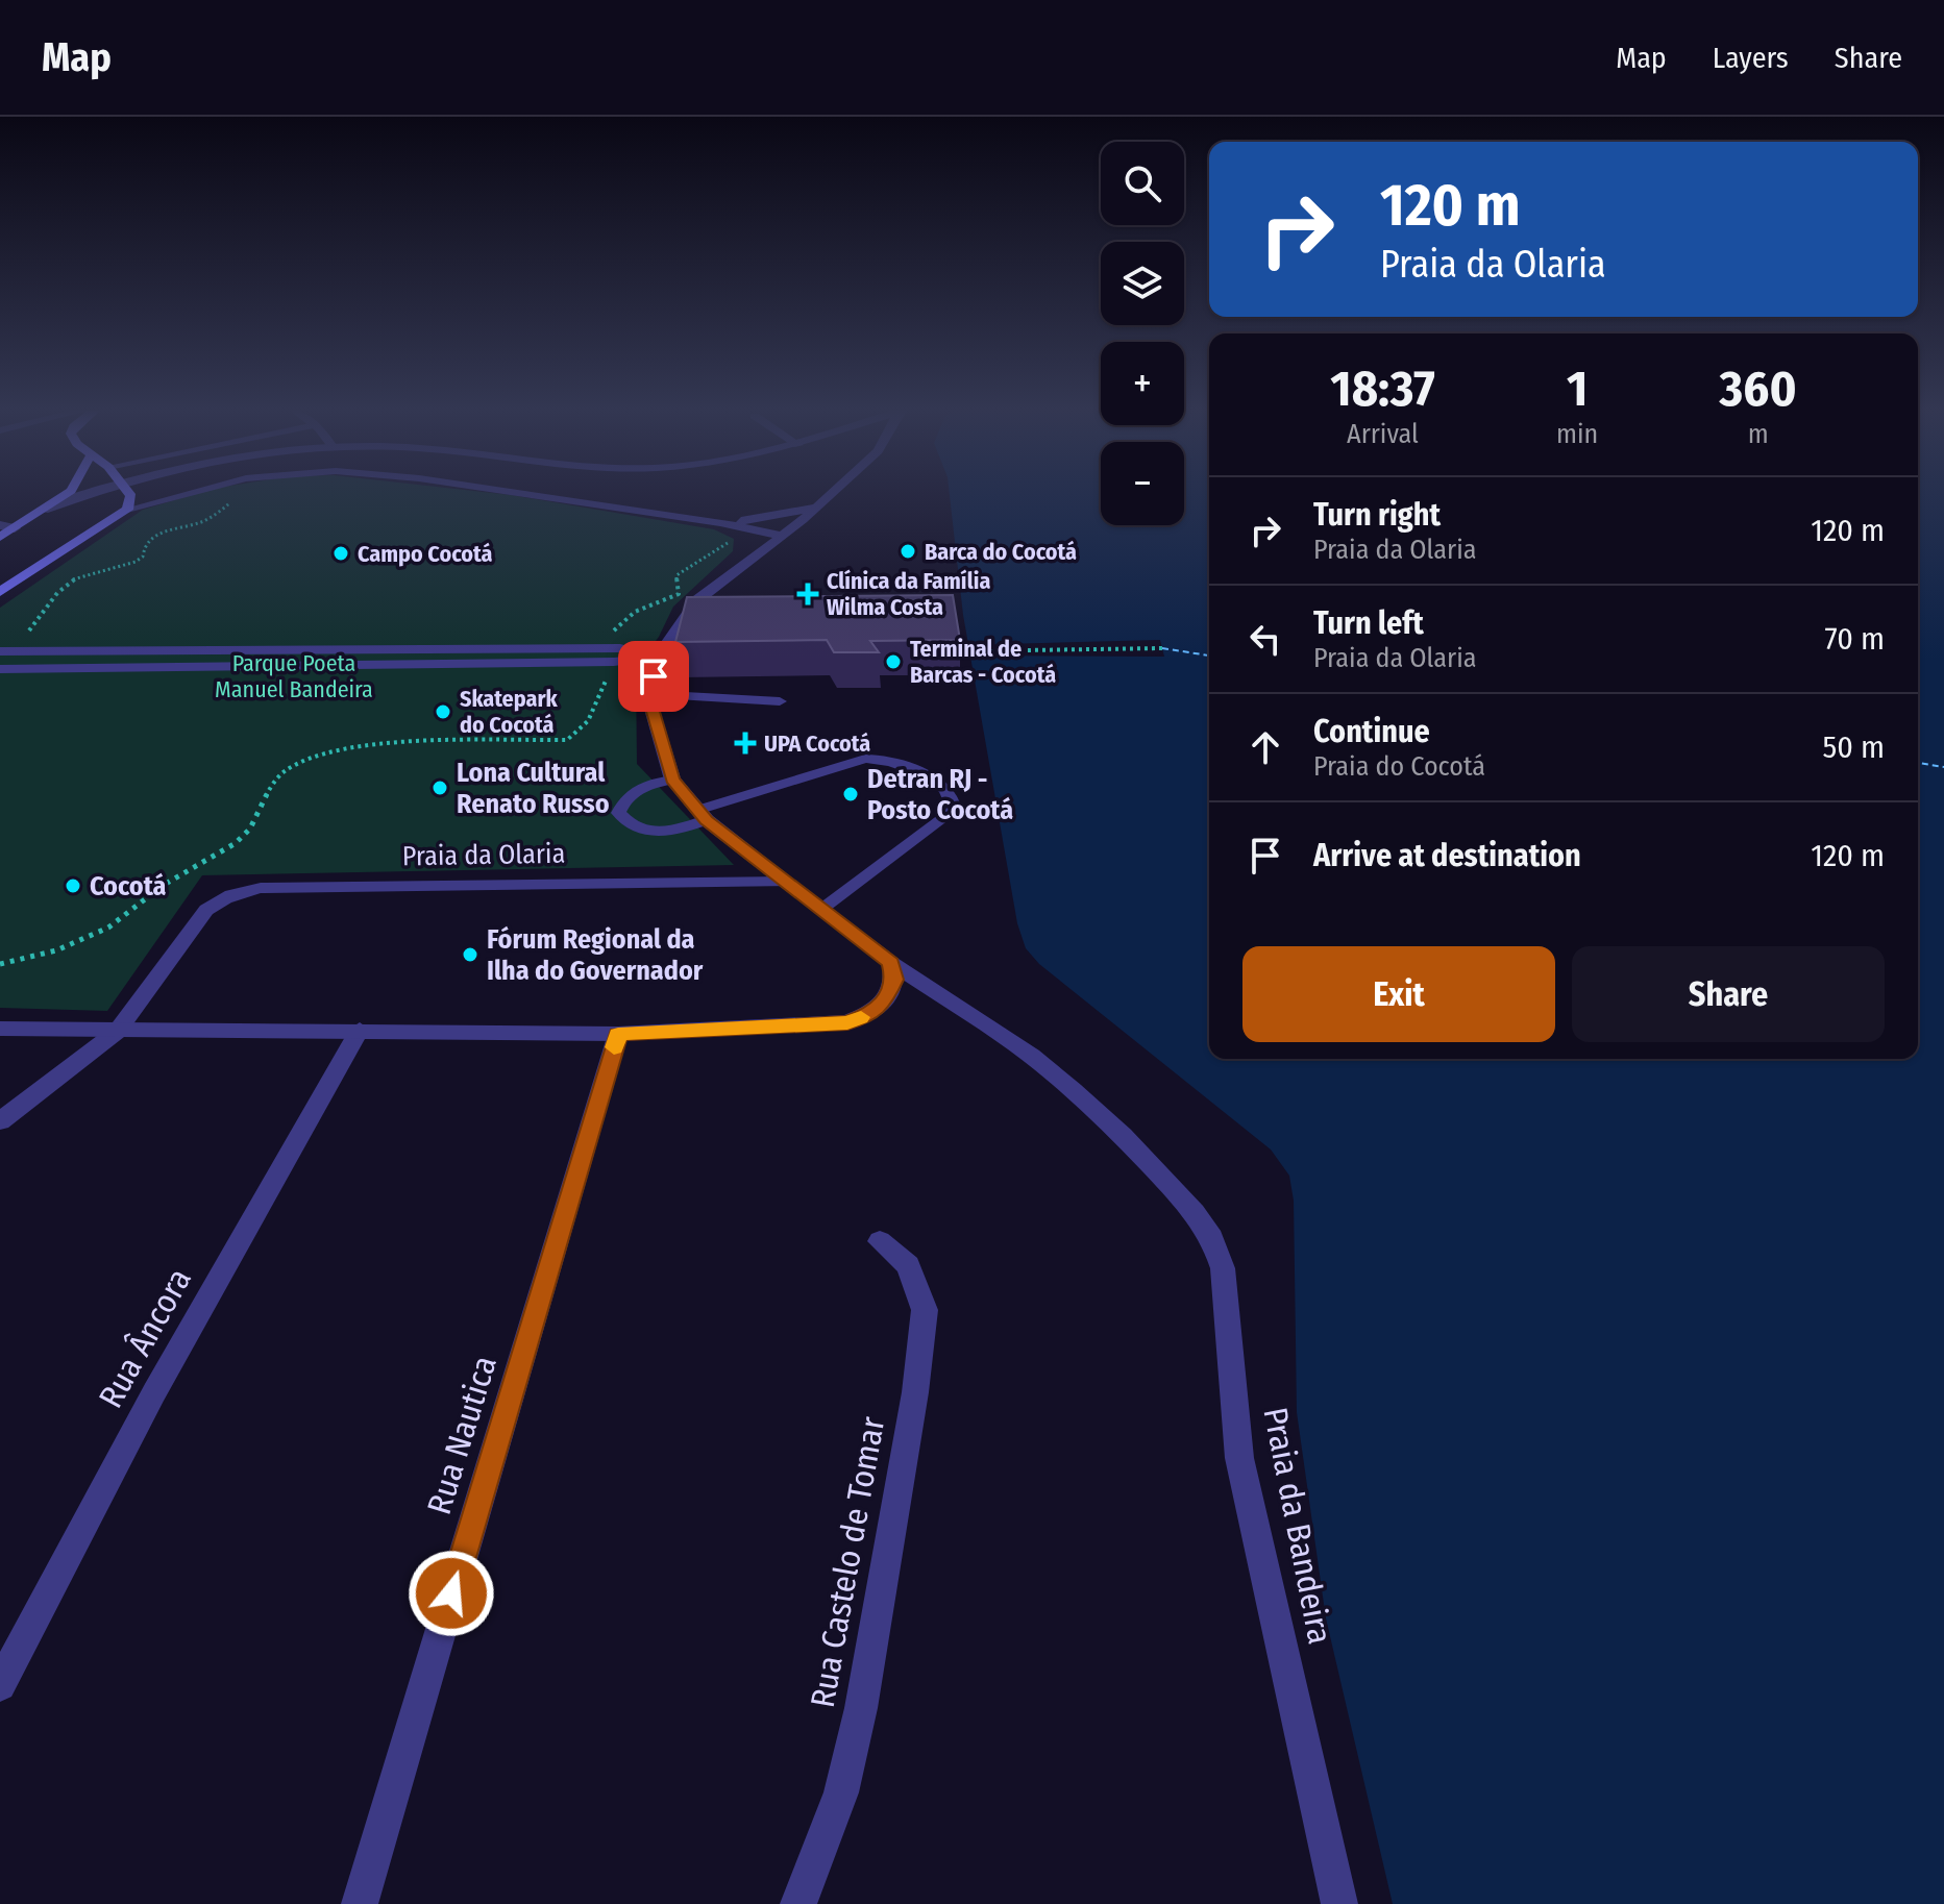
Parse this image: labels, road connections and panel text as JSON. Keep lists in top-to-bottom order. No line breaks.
{"streets":{"street":["Praia da Olaria","Rua Âncora","Rua Nautica","Praia da Bandeira","Rua Castelo de Tomar"]},"parks":["Parque Poeta Manuel Bandeira"],"places":{"other":["Barca do Cocotá","Campo Cocotá","Terminal de Barcas - Cocotá","Skatepark do Cocotá","Lona Cultural Renato Russo","Detran RJ - Posto Cocotá","Cocotá","Fórum Regional da Ilha do Governador"],"health":["Clínica da Família Wilma Costa","UPA Cocotá"]},"page":{"header":"Map","nav":["Map","Layers","Share"],"map_buttons":["+","−"],"turn":["120 m","Praia da Olaria"],"eta":["18:37","Arrival","1","min","360","m"],"list":[{"name":"Turn right","note":"Praia da Olaria","value":"120 m"},{"name":"Turn left","note":"Praia da Olaria","value":"70 m"},{"name":"Continue","note":"Praia do Cocotá","value":"50 m"},{"name":"Arrive at destination","value":"120 m"}],"buttons":["Exit","Share"]}}
